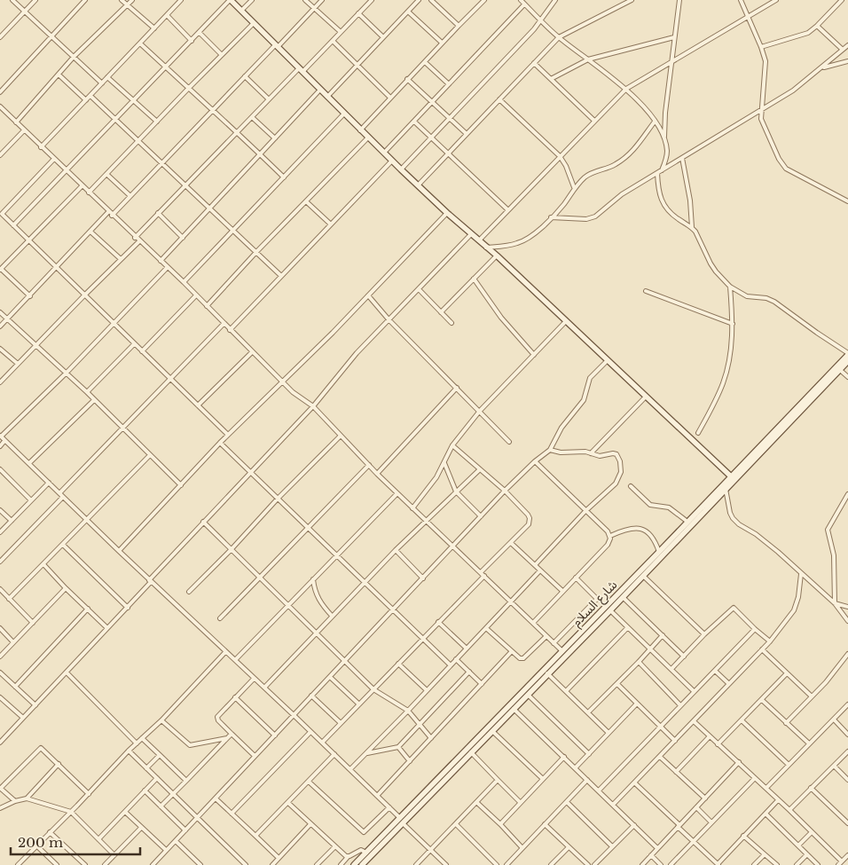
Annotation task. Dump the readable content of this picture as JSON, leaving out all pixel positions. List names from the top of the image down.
{
  "streets": {
    "main road": ["شارع السلام"]
  },
  "scale_bar": "200 m"
}
